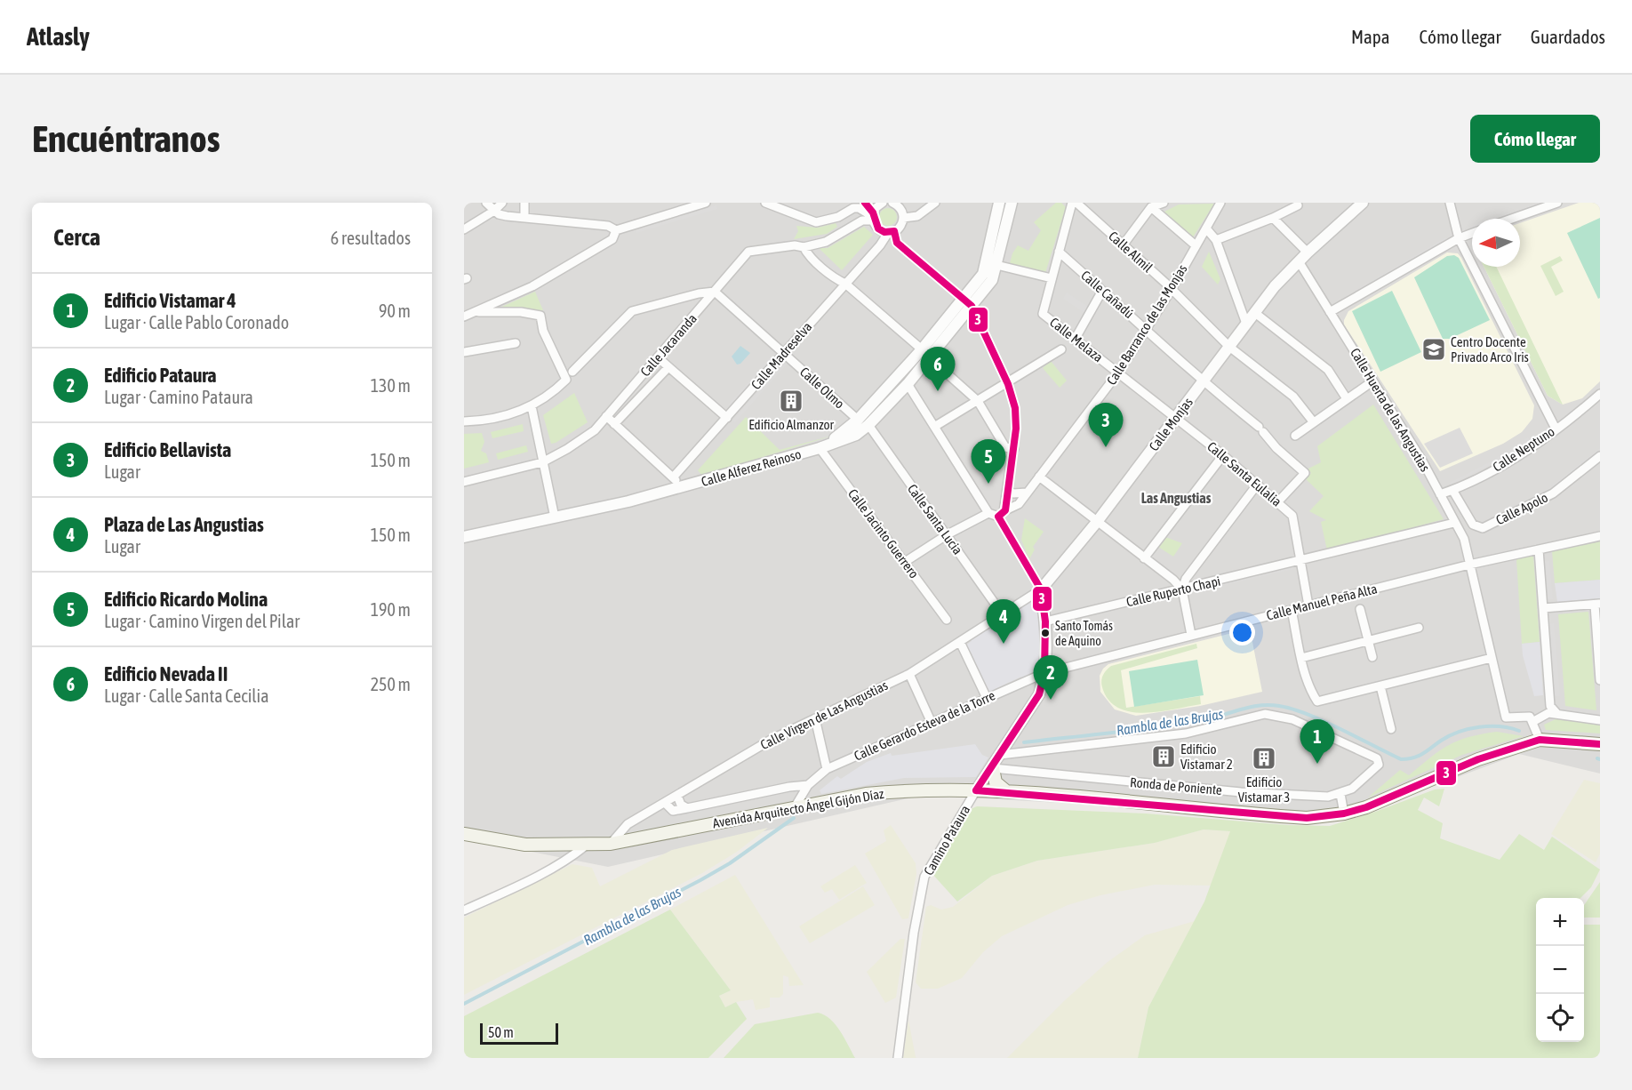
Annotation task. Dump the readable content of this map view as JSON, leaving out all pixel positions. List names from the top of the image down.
{
  "streets": {
    "main road": ["Avenida Arquitecto Ángel Gijón Díaz"],
    "street": [
      "Calle Almil",
      "Calle Cañadú",
      "Calle Barranco de las Monjas",
      "Calle Melaza",
      "Calle Jacaranda",
      "Calle Madreselva",
      "Calle Olmo",
      "Calle Huerta de las Angustias",
      "Calle Monjas",
      "Calle Neptuno",
      "Calle Alferez Reinoso",
      "Calle Santa Eulalia",
      "Calle Apolo",
      "Calle Santa Lucia",
      "Calle Jacinto Guerrero",
      "Calle Ruperto Chapi",
      "Calle Manuel Peña Alta",
      "Calle Virgen de Las Angustias",
      "Calle Gerardo Esteva de la Torre",
      "Ronda de Poniente",
      "Camino Pataura"
    ]
  },
  "crossings": [
    ["Calle Almil", "Calle Barranco de las Monjas"],
    ["Calle Almil", "Calle Melaza"],
    ["Calle Almil", "Calle Monjas"],
    ["Calle Cañadú", "Calle Barranco de las Monjas"],
    ["Calle Cañadú", "Calle Melaza"],
    ["Calle Cañadú", "Calle Monjas"],
    ["Calle Cañadú", "Calle Santa Eulalia"],
    ["Calle Barranco de las Monjas", "Calle Melaza"],
    ["Calle Melaza", "Calle Monjas"],
    ["Calle Melaza", "Calle Santa Eulalia"],
    ["Calle Jacaranda", "Calle Olmo"],
    ["Calle Madreselva", "Calle Olmo"],
    ["Calle Olmo", "Calle Alferez Reinoso"],
    ["Calle Huerta de las Angustias", "Calle Monjas"],
    ["Calle Huerta de las Angustias", "Calle Neptuno"],
    ["Calle Huerta de las Angustias", "Calle Ruperto Chapi"],
    ["Calle Huerta de las Angustias", "Calle Manuel Peña Alta"],
    ["Calle Monjas", "Calle Santa Eulalia"],
    ["Calle Monjas", "Calle Virgen de Las Angustias"],
    ["Calle Neptuno", "Calle Apolo"],
    ["Calle Alferez Reinoso", "Calle Santa Lucia"],
    ["Calle Alferez Reinoso", "Calle Jacinto Guerrero"],
    ["Calle Santa Eulalia", "Calle Ruperto Chapi"],
    ["Calle Santa Eulalia", "Calle Manuel Peña Alta"],
    ["Calle Santa Lucia", "Calle Virgen de Las Angustias"],
    ["Calle Manuel Peña Alta", "Calle Gerardo Esteva de la Torre"],
    ["Calle Manuel Peña Alta", "Camino Pataura"],
    ["Calle Virgen de Las Angustias", "Avenida Arquitecto Ángel Gijón Díaz"],
    ["Calle Gerardo Esteva de la Torre", "Avenida Arquitecto Ángel Gijón Díaz"],
    ["Calle Gerardo Esteva de la Torre", "Camino Pataura"],
    ["Ronda de Poniente", "Camino Pataura"],
    ["Avenida Arquitecto Ángel Gijón Díaz", "Camino Pataura"]
  ],
  "districts": ["Las Angustias"],
  "water": ["Rambla de las Brujas"],
  "places": {
    "school or university": ["Centro Docente Privado Arco Iris"],
    "building": ["Edificio Almanzor", "Edificio Vistamar 2", "Edificio Vistamar 3"],
    "other": ["Santo Tomás de Aquino"]
  },
  "lines": ["transit line 3"],
  "scale_bar": "50 m",
  "north": "left",
  "page": {
    "header": "Atlasly",
    "nav": ["Mapa", "Cómo llegar", "Guardados"],
    "buttons": "Cómo llegar",
    "title": "Encuéntranos",
    "heading": ["Cerca", "6 resultados"],
    "list": [
      {
        "mark": "1",
        "name": "Edificio Vistamar 4",
        "note": "Lugar · Calle Pablo Coronado",
        "value": "90 m"
      },
      {
        "mark": "2",
        "name": "Edificio Pataura",
        "note": "Lugar · Camino Pataura",
        "value": "130 m"
      },
      {
        "mark": "3",
        "name": "Edificio Bellavista",
        "note": "Lugar",
        "value": "150 m"
      },
      {
        "mark": "4",
        "name": "Plaza de Las Angustias",
        "note": "Lugar",
        "value": "150 m"
      },
      {
        "mark": "5",
        "name": "Edificio Ricardo Molina",
        "note": "Lugar · Camino Virgen del Pilar",
        "value": "190 m"
      },
      {
        "mark": "6",
        "name": "Edificio Nevada II",
        "note": "Lugar · Calle Santa Cecilia",
        "value": "250 m"
      }
    ],
    "pins": [
      "6",
      "3",
      "5",
      "4",
      "2",
      "1"
    ],
    "map_buttons": ["+", "−"],
    "scale": "50 m"
  }
}
